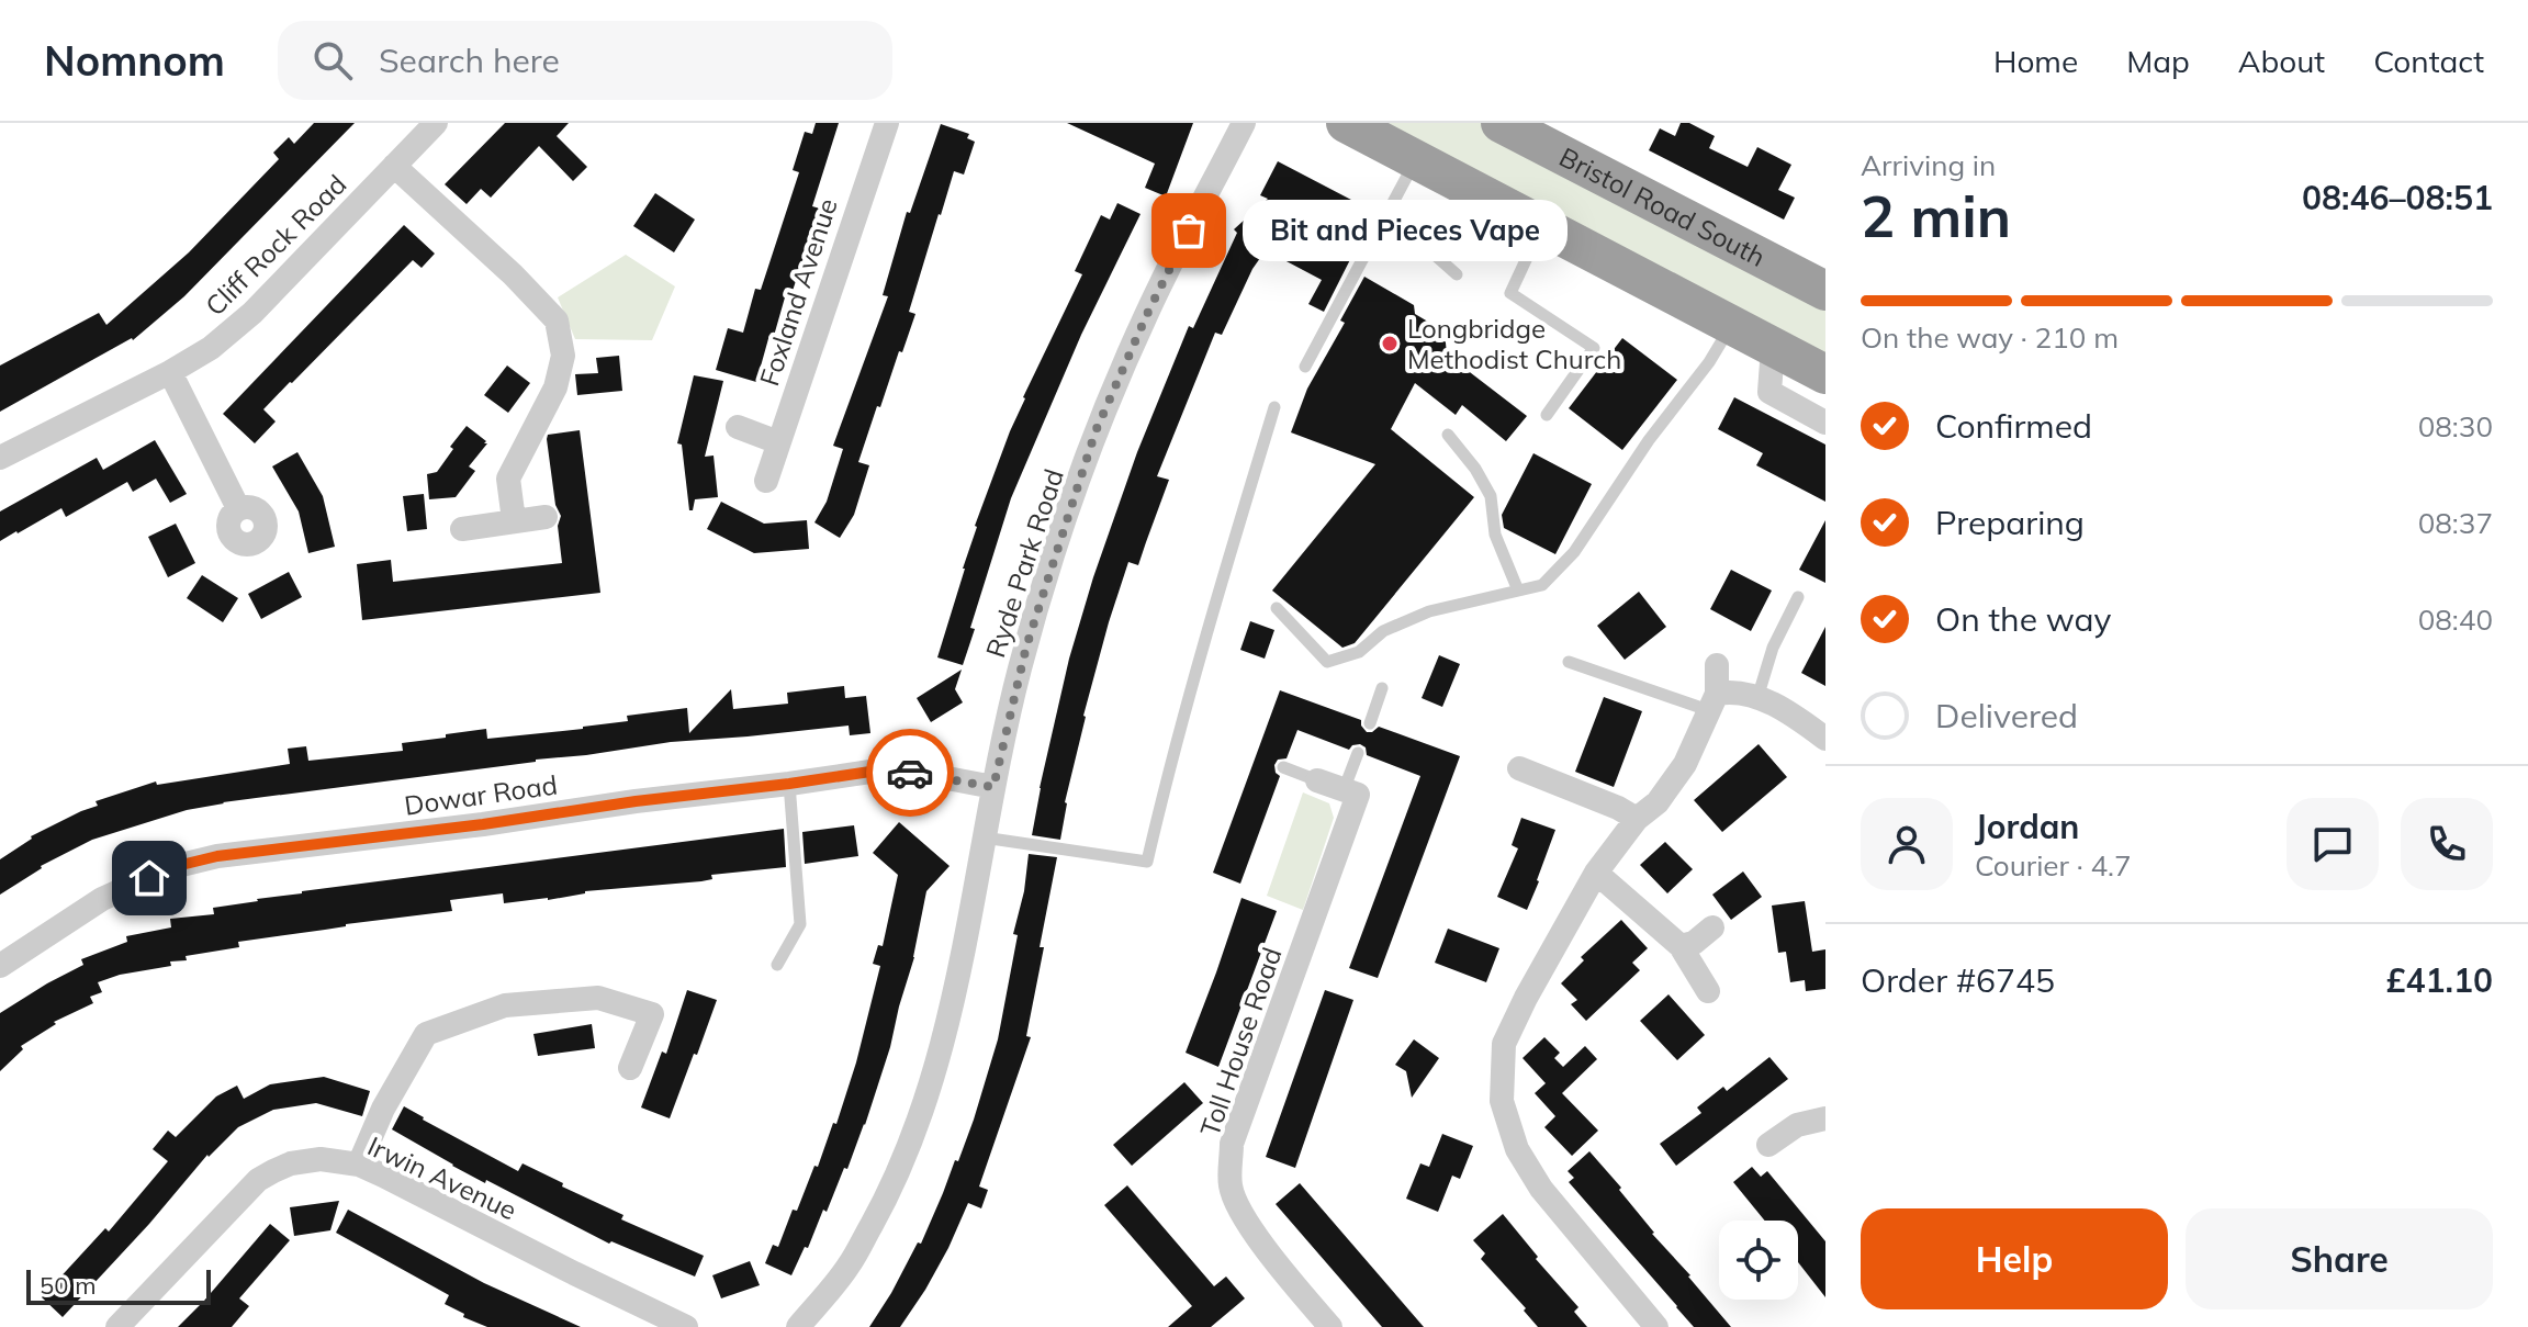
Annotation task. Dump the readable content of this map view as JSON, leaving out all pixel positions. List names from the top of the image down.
{
  "streets": {
    "highway": ["Bristol Road South"],
    "street": [
      "Cliff Rock Road",
      "Foxland Avenue",
      "Ryde Park Road",
      "Dowar Road",
      "Toll House Road",
      "Irwin Avenue"
    ]
  },
  "crossings": [
    ["Ryde Park Road", "Dowar Road"]
  ],
  "places": ["Bit and Pieces Vape", "Longbridge Methodist Church"],
  "scale_bar": "50 m",
  "page": {
    "header": "Nomnom",
    "search": "Search here",
    "nav": [
      "Home",
      "Map",
      "About",
      "Contact"
    ],
    "heading": ["2 min", "Arriving in", "08:46–08:51"],
    "panel": [
      "Jordan",
      "Courier · 4.7",
      "Order #6745",
      "£41.10"
    ],
    "bubble": "Bit and Pieces Vape",
    "bar": "On the way · 210 m",
    "list": [
      ["Confirmed", "08:30"],
      ["Preparing", "08:37"],
      ["On the way", "08:40"],
      "Delivered"
    ],
    "buttons": ["Help", "Share"],
    "scale": "50 m"
  }
}
